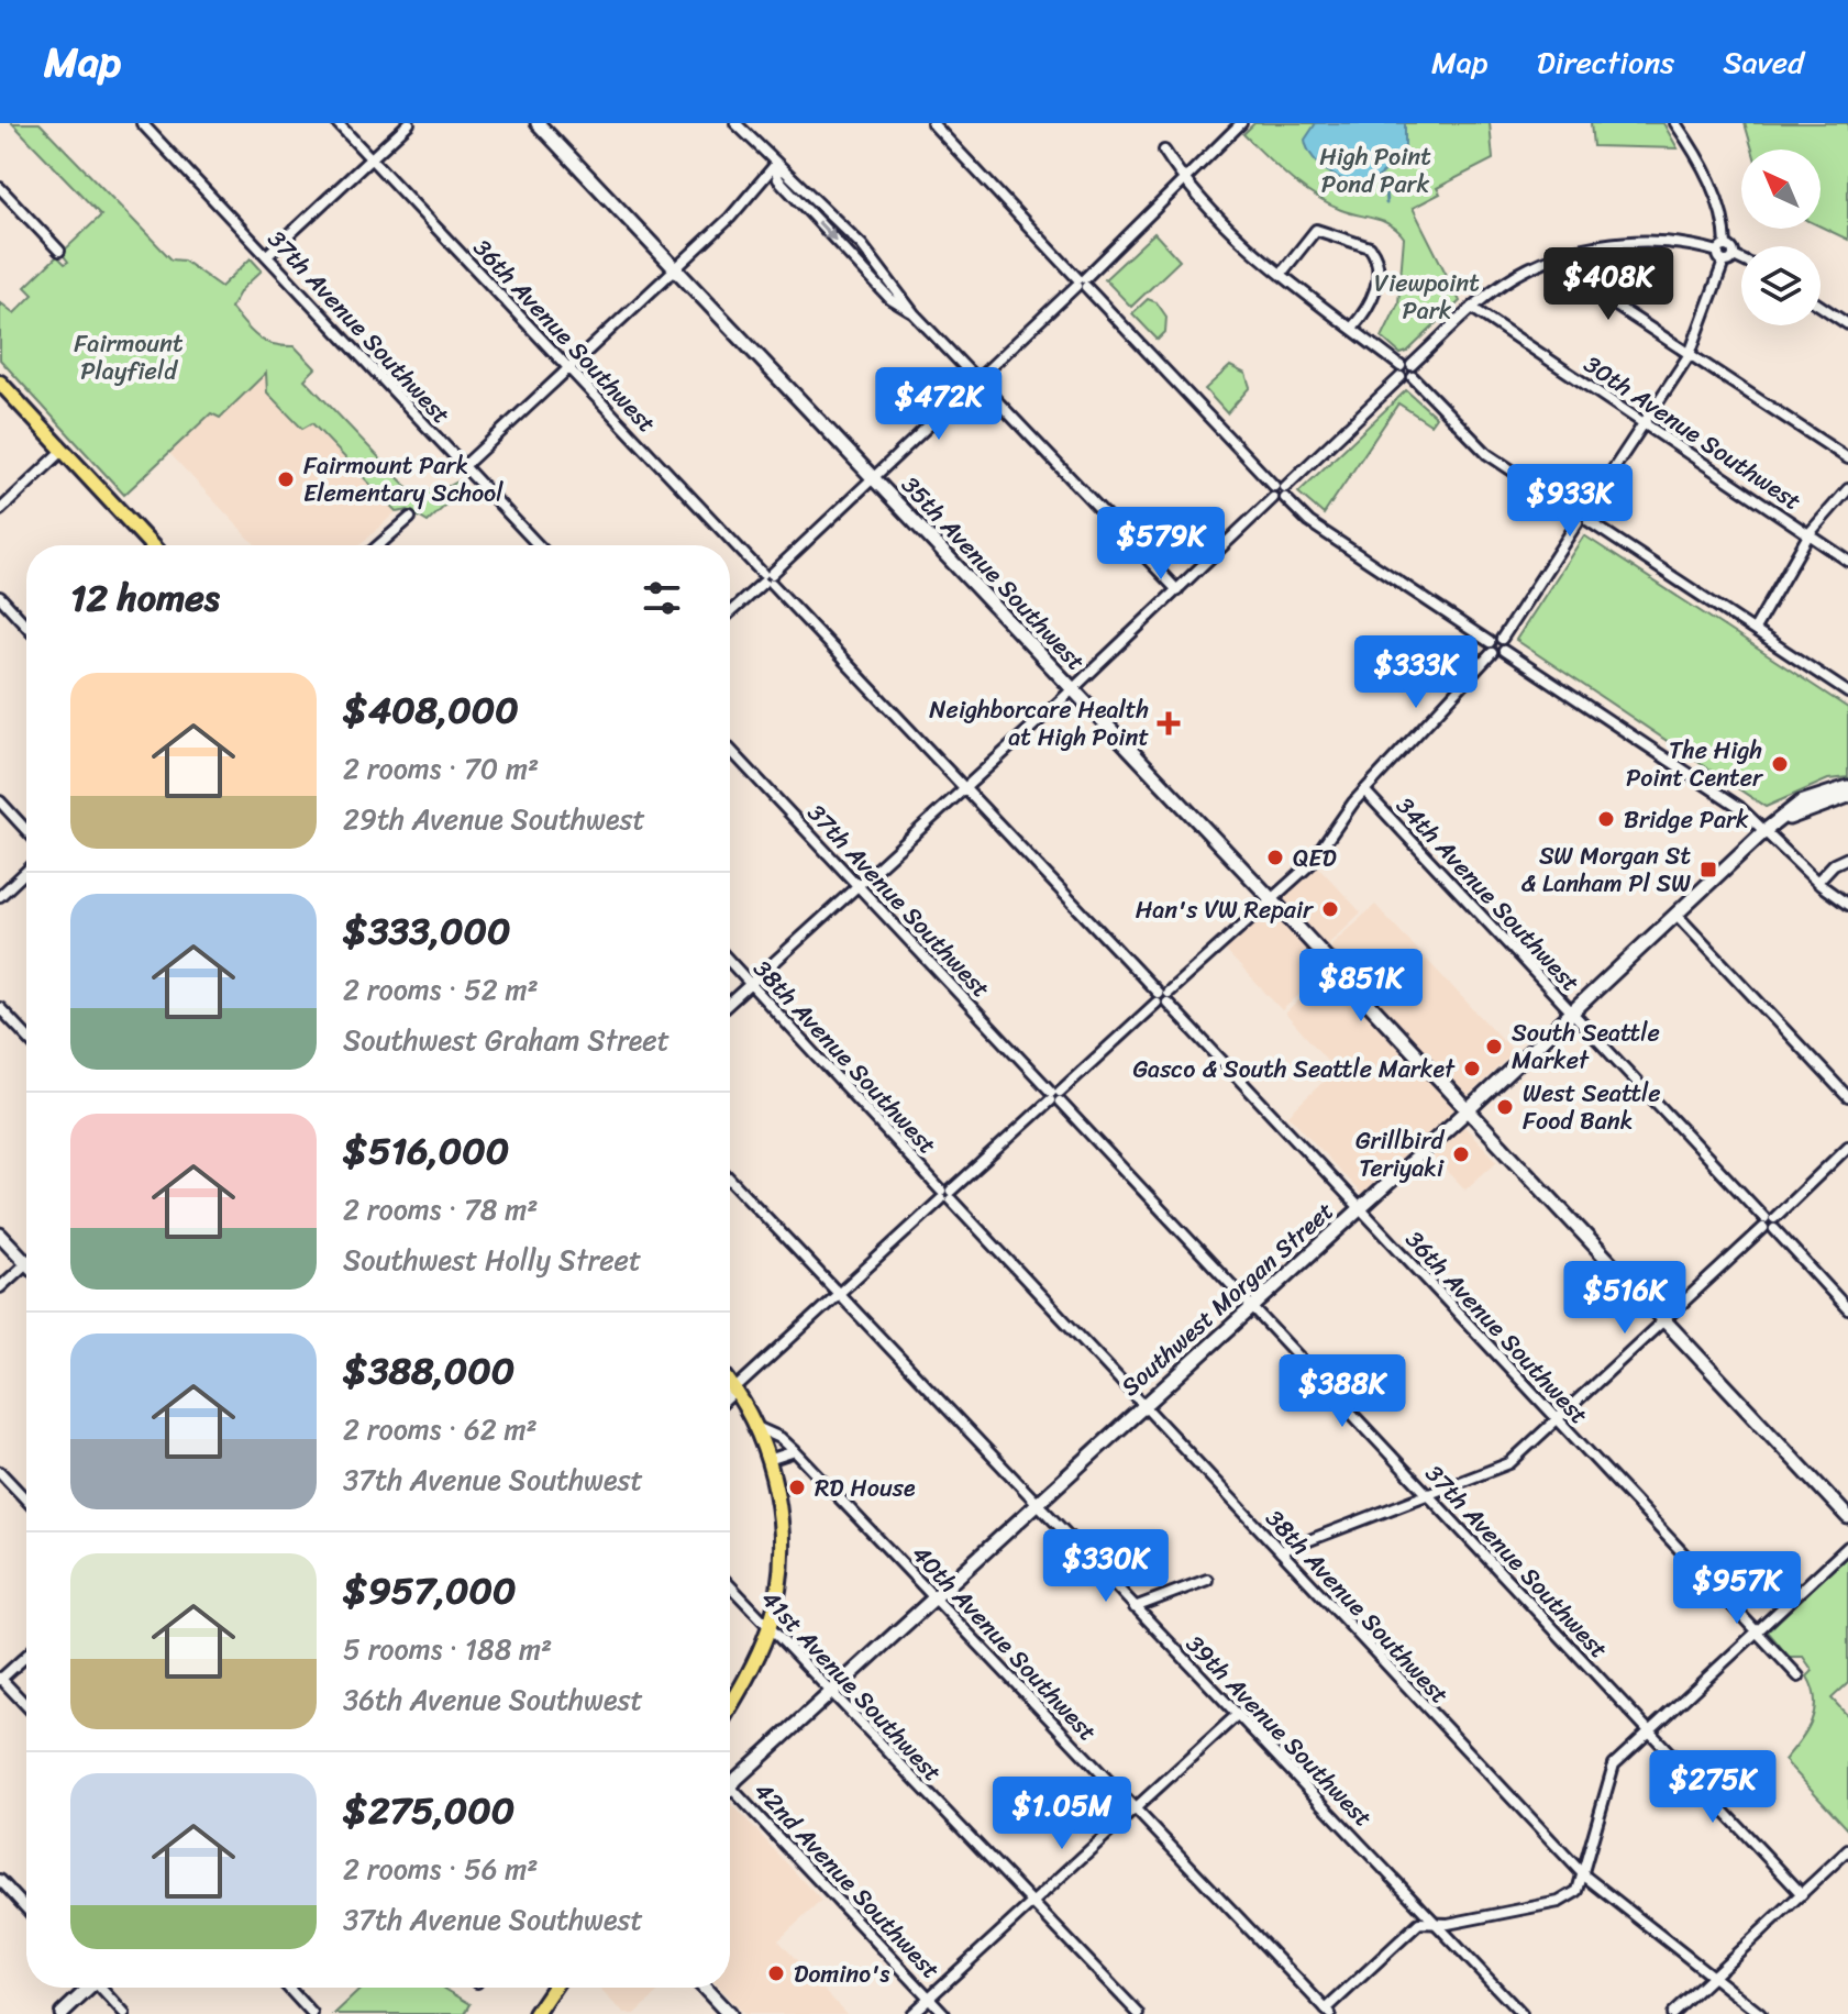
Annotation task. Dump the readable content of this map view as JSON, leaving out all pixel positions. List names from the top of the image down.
{
  "streets": {
    "main road": ["35th Avenue Southwest", "Southwest Morgan Street"],
    "street": [
      "37th Avenue Southwest",
      "36th Avenue Southwest",
      "30th Avenue Southwest",
      "34th Avenue Southwest",
      "38th Avenue Southwest",
      "40th Avenue Southwest",
      "41st Avenue Southwest",
      "39th Avenue Southwest",
      "42nd Avenue Southwest"
    ]
  },
  "crossings": [
    ["37th Avenue Southwest", "Southwest Morgan Street"],
    ["36th Avenue Southwest", "Southwest Morgan Street"],
    ["35th Avenue Southwest", "Southwest Morgan Street"],
    ["34th Avenue Southwest", "Southwest Morgan Street"],
    ["38th Avenue Southwest", "Southwest Morgan Street"],
    ["Southwest Morgan Street", "40th Avenue Southwest"],
    ["Southwest Morgan Street", "41st Avenue Southwest"],
    ["Southwest Morgan Street", "39th Avenue Southwest"]
  ],
  "parks": ["High Point Pond Park", "Viewpoint Park", "Fairmount Playfield"],
  "places": {
    "other": [
      "Fairmount Park Elementary School",
      "The High Point Center",
      "Bridge Park",
      "QED",
      "Han's VW Repair",
      "South Seattle Market",
      "Gasco & South Seattle Market",
      "West Seattle Food Bank",
      "Grillbird Teriyaki",
      "RD House",
      "Domino's"
    ],
    "health": ["Neighborcare Health at High Point"],
    "transit": ["SW Morgan St & Lanham Pl SW"]
  },
  "north": "top left",
  "page": {
    "header": "Map",
    "nav": ["Map", "Directions", "Saved"],
    "price": [
      "$408K",
      "$472K",
      "$933K",
      "$579K",
      "$333K",
      "$851K",
      "$516K",
      "$388K",
      "$330K",
      "$957K",
      "$275K",
      "$1.05M"
    ],
    "heading": "12 homes",
    "list": [
      {
        "name": "$408,000",
        "note": "2 rooms · 70 m² · 29th Avenue Southwest"
      },
      {
        "name": "$333,000",
        "note": "2 rooms · 52 m² · Southwest Graham Street"
      },
      {
        "name": "$516,000",
        "note": "2 rooms · 78 m² · Southwest Holly Street"
      },
      {
        "name": "$388,000",
        "note": "2 rooms · 62 m² · 37th Avenue Southwest"
      },
      {
        "name": "$957,000",
        "note": "5 rooms · 188 m² · 36th Avenue Southwest"
      },
      {
        "name": "$275,000",
        "note": "2 rooms · 56 m² · 37th Avenue Southwest"
      }
    ]
  }
}
